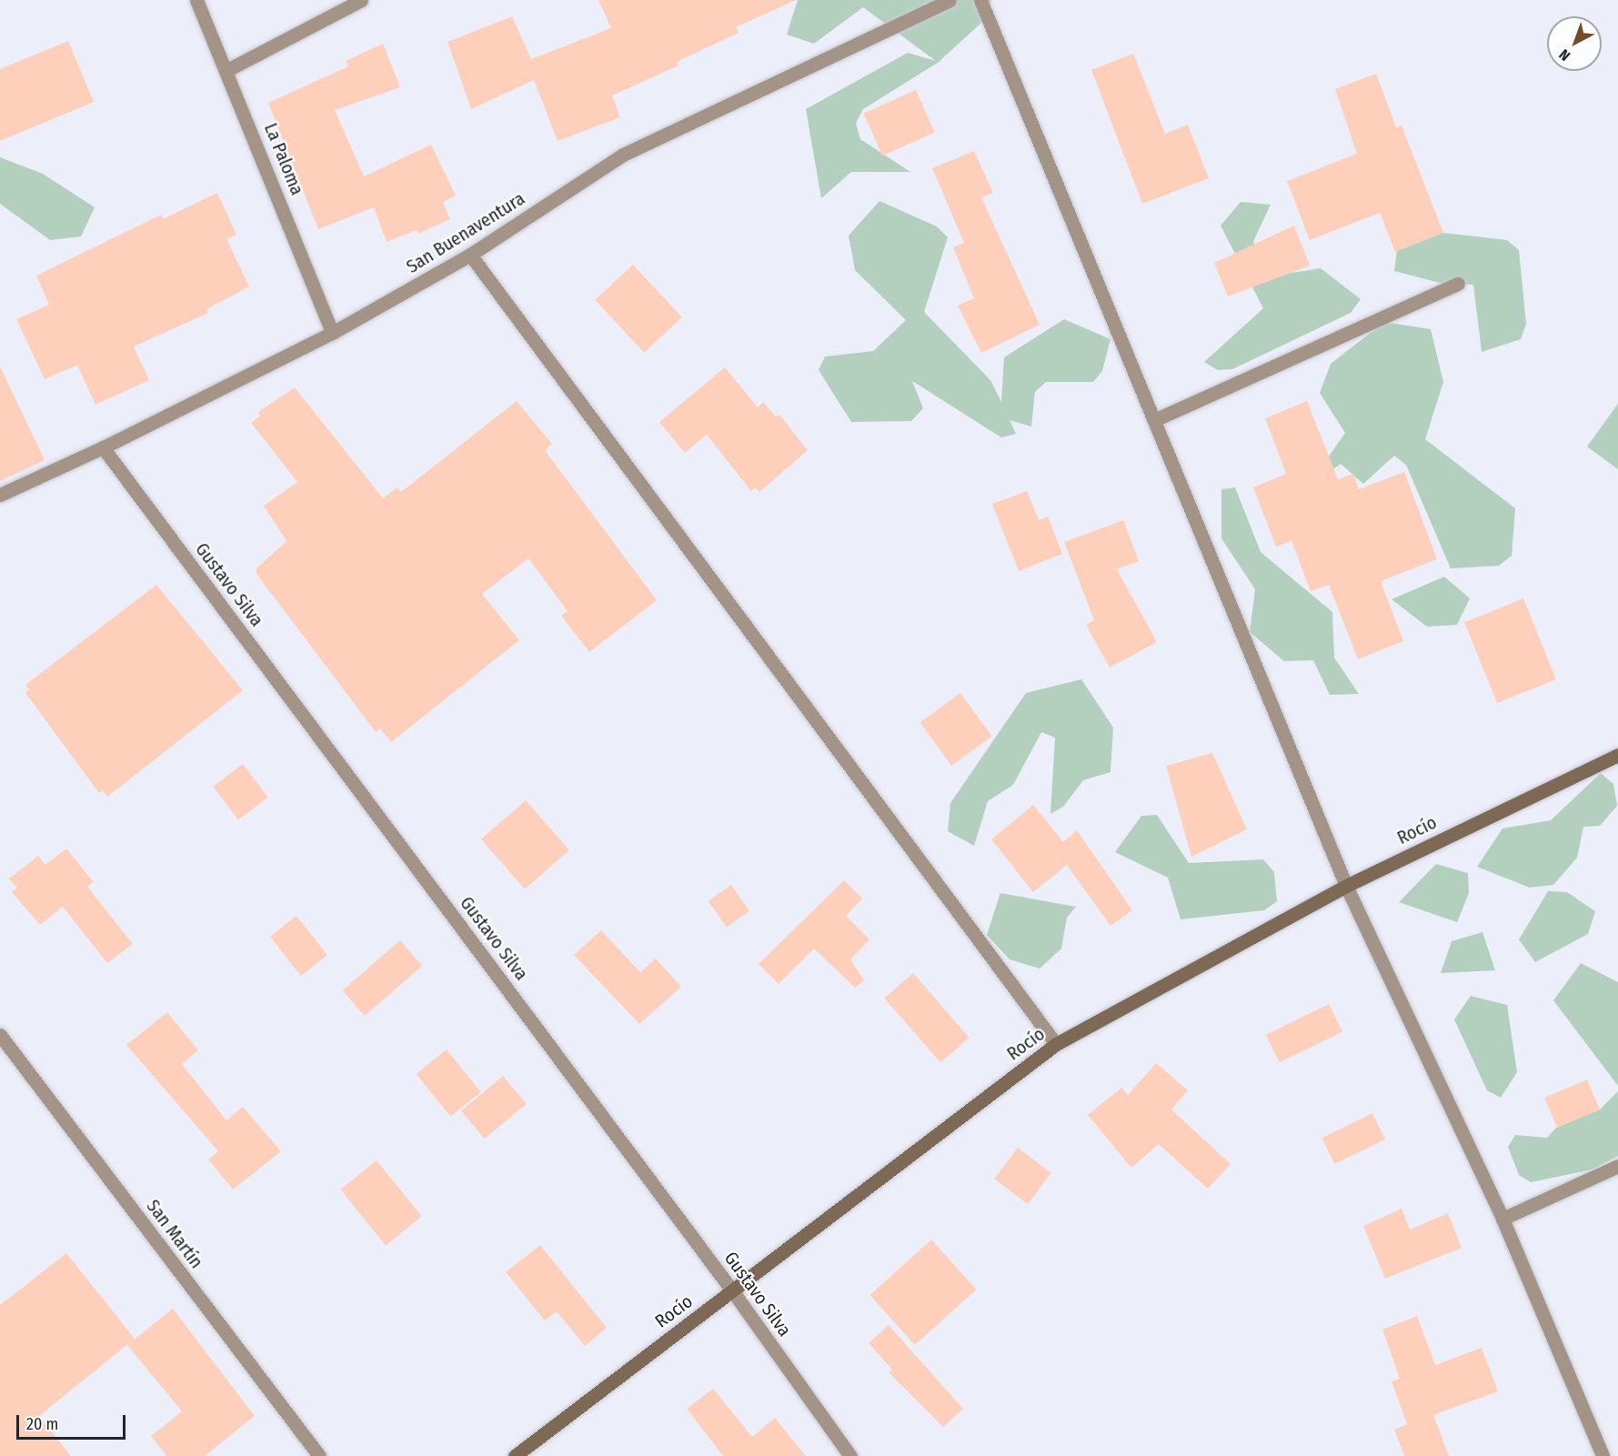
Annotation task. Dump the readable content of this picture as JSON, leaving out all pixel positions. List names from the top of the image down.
{
  "streets": {
    "main road": ["Rocío"],
    "street": [
      "La Paloma",
      "San Buenaventura",
      "Gustavo Silva",
      "San Martín"
    ]
  },
  "crossings": [
    ["La Paloma", "San Buenaventura"],
    ["San Buenaventura", "Gustavo Silva"],
    ["Gustavo Silva", "Rocío"]
  ],
  "scale_bar": "20 m",
  "north": "bottom left"
}
